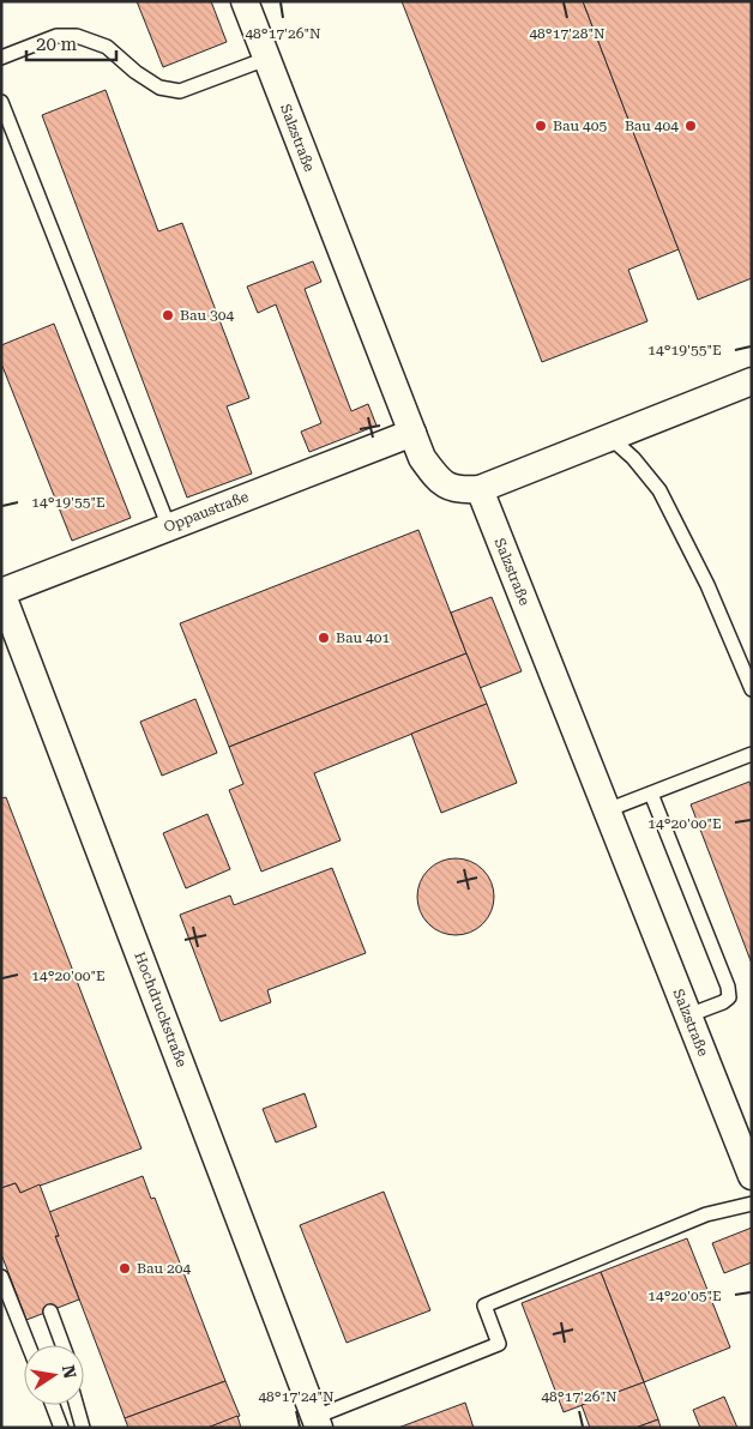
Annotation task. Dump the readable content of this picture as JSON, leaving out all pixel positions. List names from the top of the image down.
{
  "streets": {
    "street": ["Salzstraße", "Oppaustraße", "Hochdruckstraße"]
  },
  "crossings": [
    ["Salzstraße", "Oppaustraße"],
    ["Oppaustraße", "Hochdruckstraße"]
  ],
  "places": [
    "Bau 405",
    "Bau 404",
    "Bau 304",
    "Bau 401",
    "Bau 204"
  ],
  "scale_bar": "20 m",
  "north": "right",
  "coordinates": [
    "48°17'26\"N",
    "48°17'28\"N",
    "14°19'55\"E",
    "14°20'00\"E",
    "14°20'05\"E",
    "48°17'24\"N"
  ]
}
